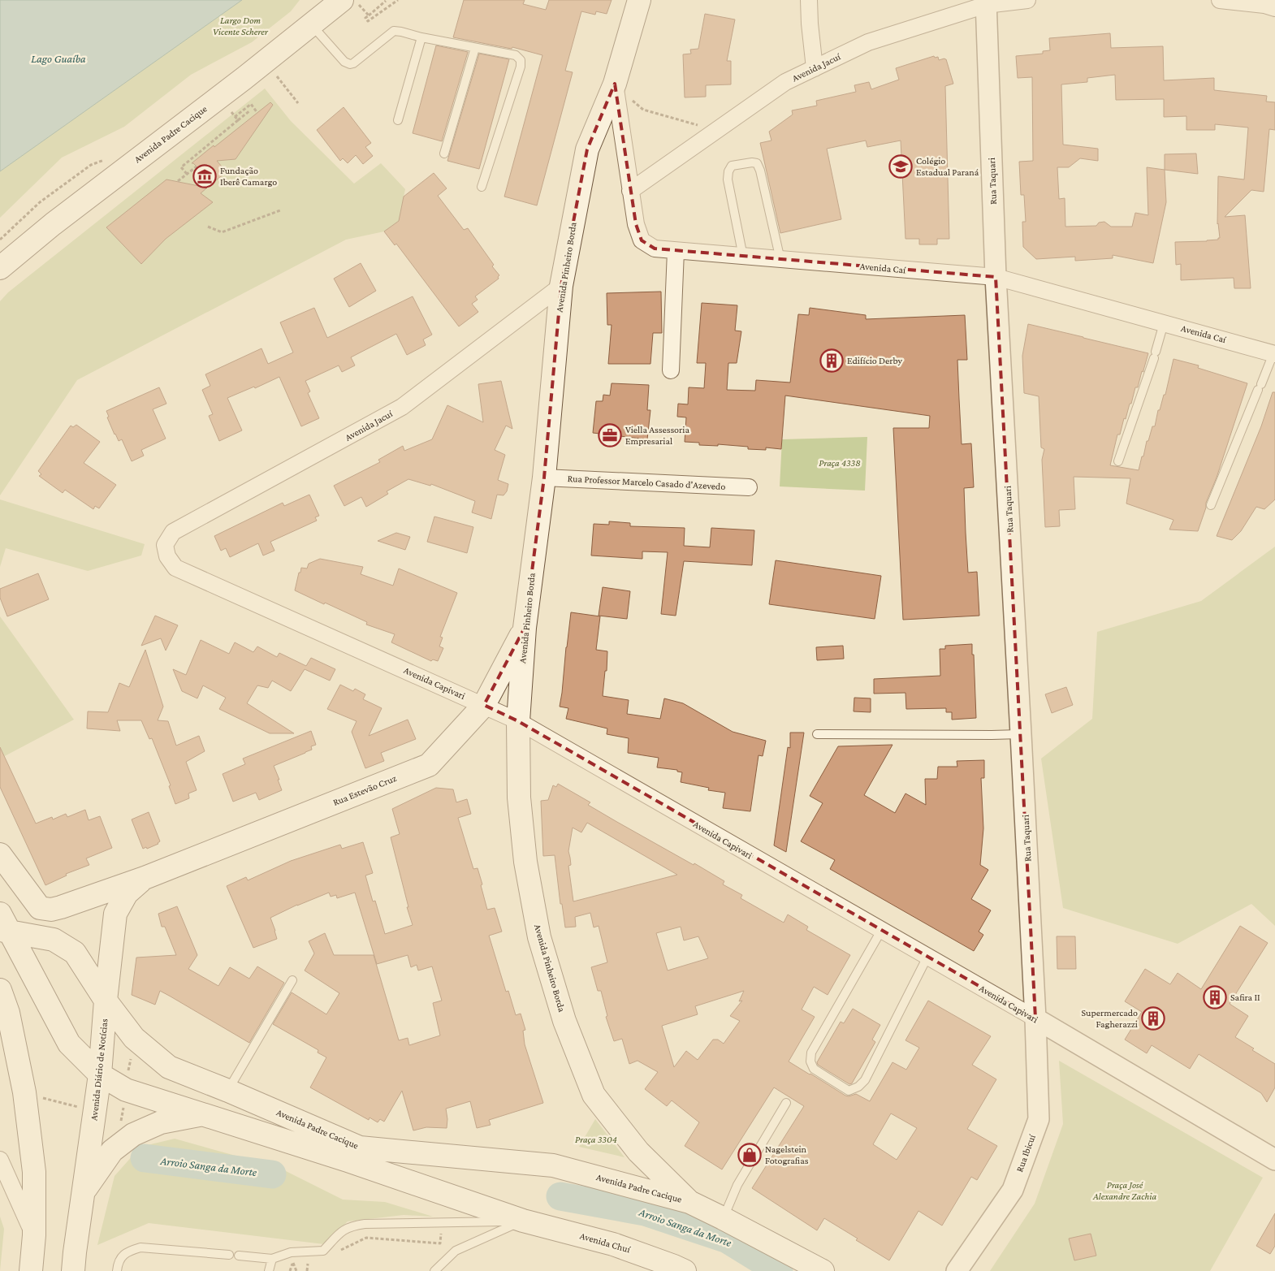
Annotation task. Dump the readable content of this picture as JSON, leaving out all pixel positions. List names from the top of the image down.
{
  "streets": {
    "main road": [
      "Avenida Padre Cacique",
      "Avenida Pinheiro Borda",
      "Rua Estevão Cruz",
      "Avenida Diário de Notícias",
      "Avenida Chuí"
    ],
    "street": [
      "Avenida Jacuí",
      "Rua Taquari",
      "Avenida Caí",
      "Rua Professor Marcelo Casado d'Azevedo",
      "Avenida Capivari",
      "Rua Ibicuí"
    ]
  },
  "crossings": [
    ["Avenida Jacuí", "Rua Taquari"],
    ["Avenida Jacuí", "Avenida Pinheiro Borda"],
    ["Avenida Jacuí", "Avenida Caí"],
    ["Avenida Jacuí", "Avenida Capivari"],
    ["Avenida Padre Cacique", "Avenida Pinheiro Borda"],
    ["Avenida Padre Cacique", "Avenida Diário de Notícias"],
    ["Avenida Padre Cacique", "Avenida Chuí"],
    ["Rua Taquari", "Avenida Caí"],
    ["Rua Taquari", "Avenida Capivari"],
    ["Rua Taquari", "Rua Ibicuí"],
    ["Avenida Pinheiro Borda", "Avenida Caí"],
    ["Avenida Pinheiro Borda", "Rua Professor Marcelo Casado d'Azevedo"],
    ["Avenida Pinheiro Borda", "Avenida Capivari"],
    ["Avenida Pinheiro Borda", "Rua Estevão Cruz"],
    ["Avenida Capivari", "Rua Estevão Cruz"],
    ["Avenida Capivari", "Rua Ibicuí"],
    ["Rua Estevão Cruz", "Avenida Diário de Notícias"]
  ],
  "water": ["Lago Guaíba", "Arroio Sanga da Morte"],
  "parks": [
    "Largo Dom Vicente Scherer",
    "Praça 4338",
    "Praça 3304",
    "Praça José Alexandre Zachia"
  ],
  "places": {
    "school or university": ["Colégio Estadual Paraná"],
    "museum": ["Fundação Iberê Camargo"],
    "building": ["Edifício Derby", "Safira II", "Supermercado Fagherazzi"],
    "office": ["Viella Assessoria Empresarial"],
    "shop": ["Nagelstein Fotografias"]
  }
}
